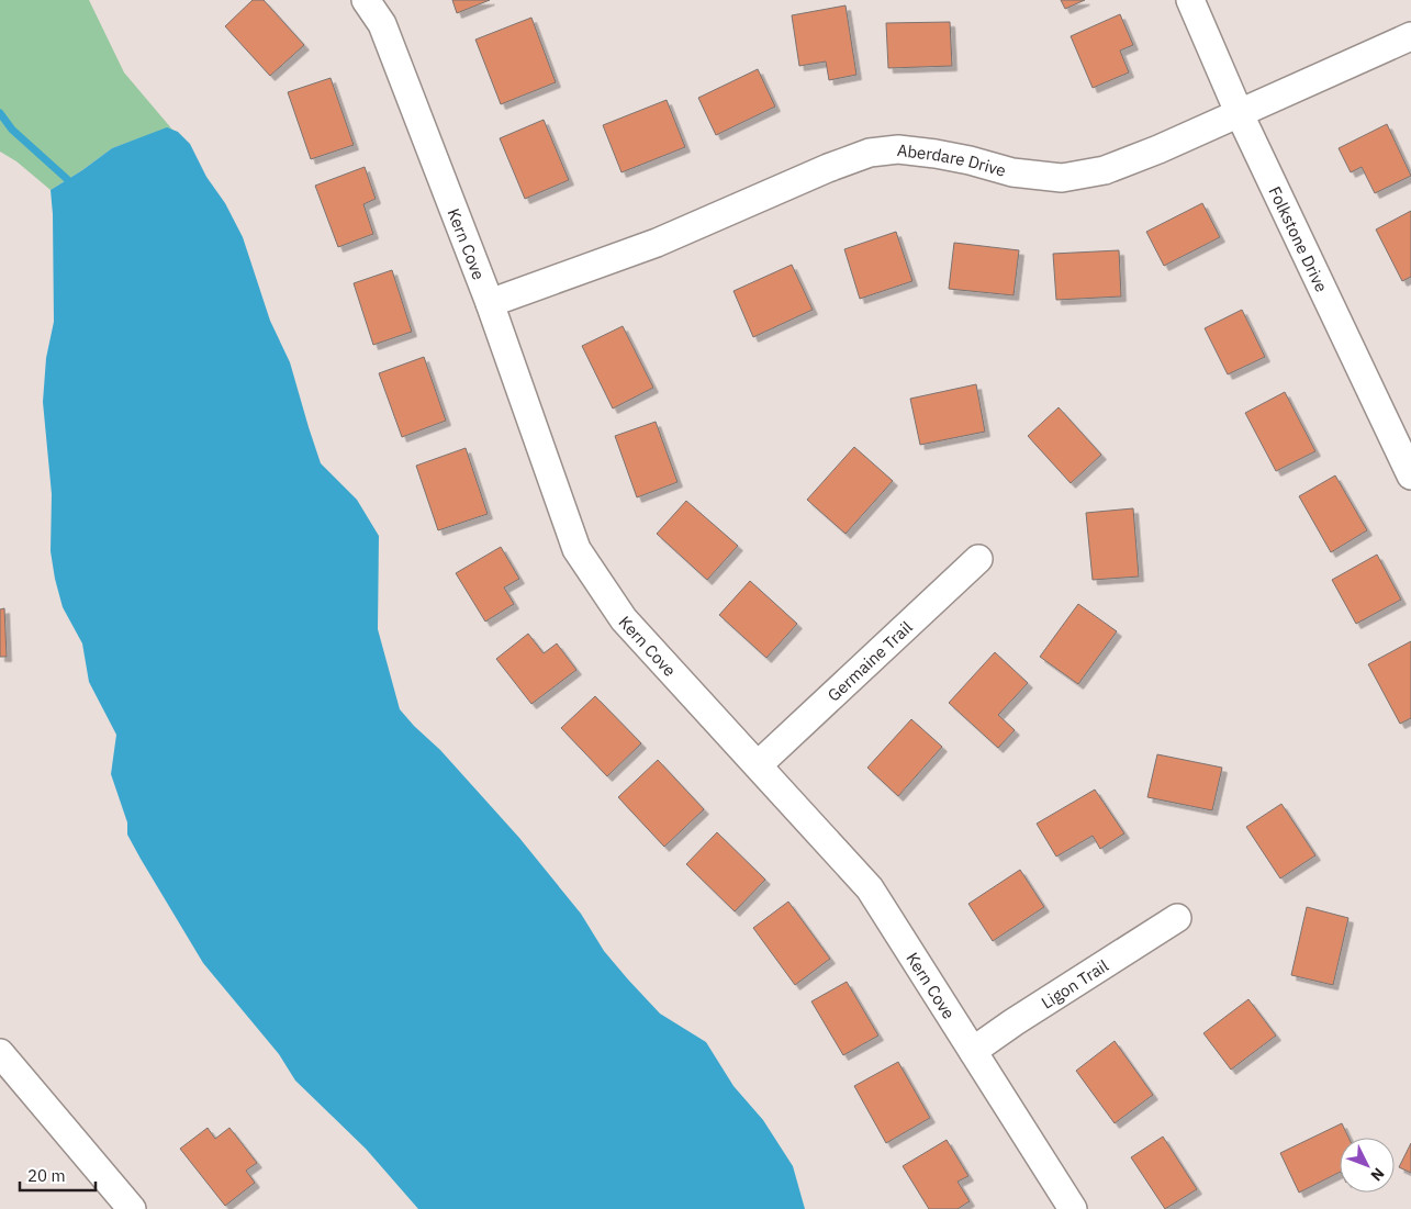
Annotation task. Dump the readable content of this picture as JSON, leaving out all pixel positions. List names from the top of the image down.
{
  "streets": {
    "street": [
      "Aberdare Drive",
      "Folkstone Drive",
      "Kern Cove",
      "Germaine Trail",
      "Ligon Trail"
    ]
  },
  "crossings": [
    ["Aberdare Drive", "Folkstone Drive"],
    ["Aberdare Drive", "Kern Cove"],
    ["Kern Cove", "Germaine Trail"],
    ["Kern Cove", "Ligon Trail"]
  ],
  "scale_bar": "20 m",
  "north": "bottom right"
}
